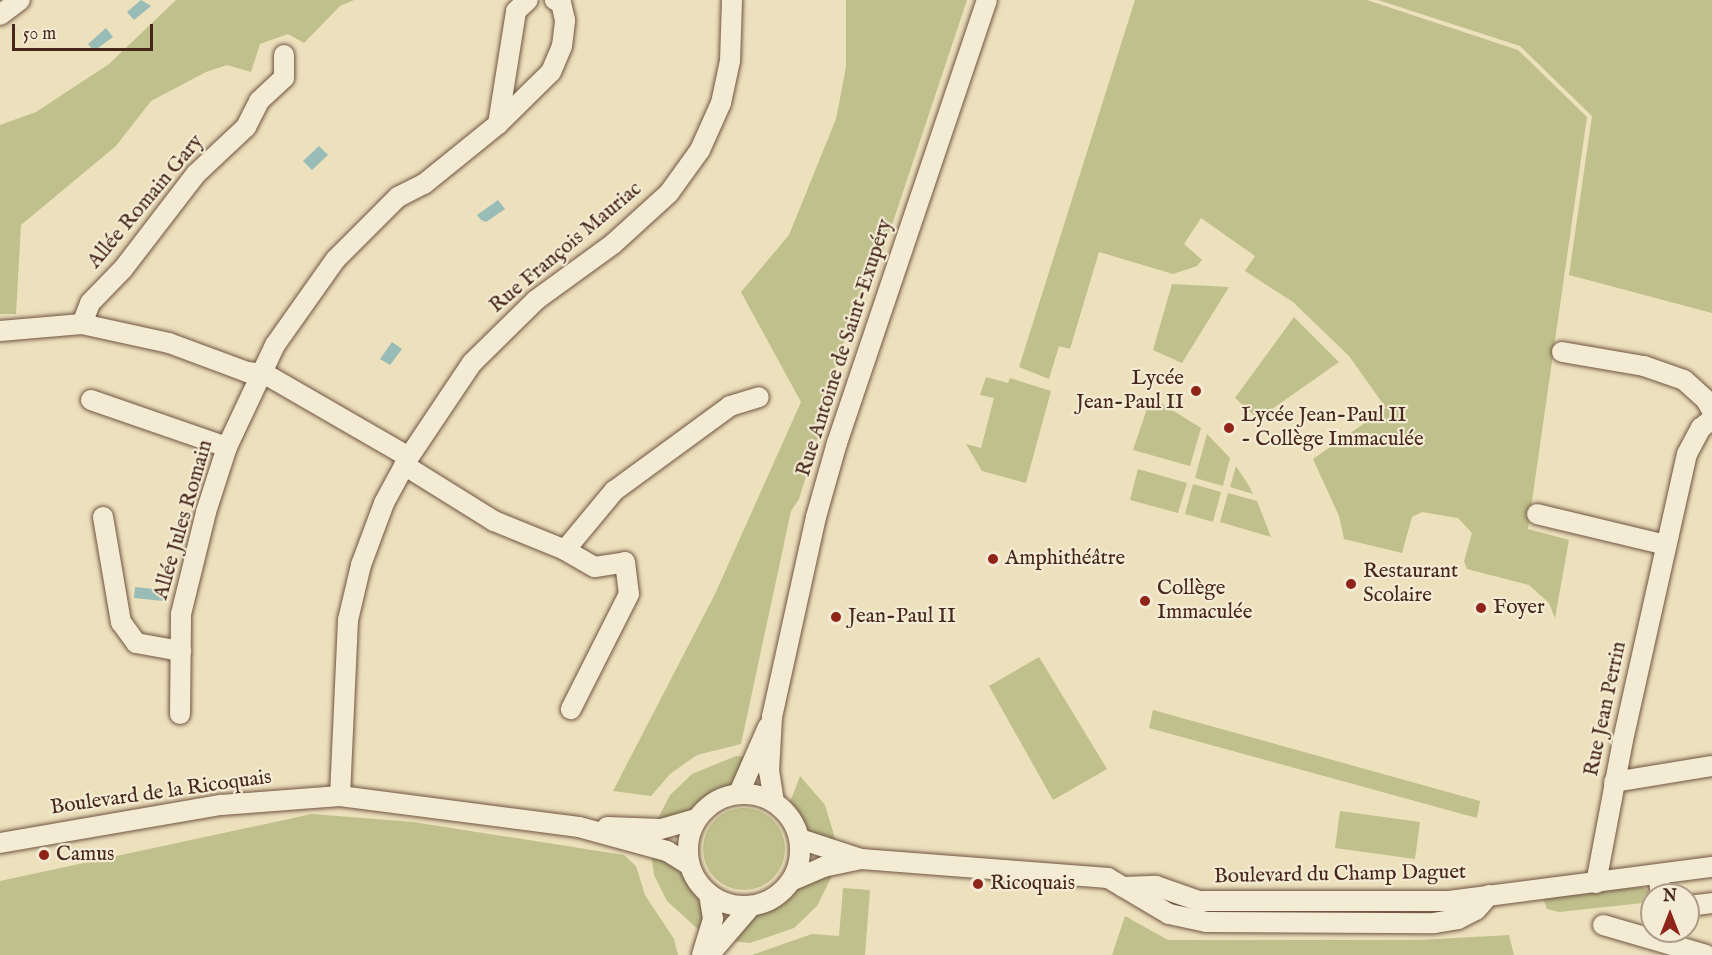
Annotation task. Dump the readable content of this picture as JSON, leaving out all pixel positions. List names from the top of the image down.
{
  "streets": {
    "street": [
      "Allée Romain Gary",
      "Rue François Mauriac",
      "Rue Antoine de Saint-Exupéry",
      "Allée Jules Romain",
      "Rue Jean Perrin",
      "Boulevard de la Ricoquais",
      "Boulevard du Champ Daguet"
    ]
  },
  "crossings": [
    ["Rue François Mauriac", "Boulevard de la Ricoquais"],
    ["Rue Antoine de Saint-Exupéry", "Boulevard de la Ricoquais"],
    ["Rue Antoine de Saint-Exupéry", "Boulevard du Champ Daguet"],
    ["Rue Jean Perrin", "Boulevard du Champ Daguet"],
    ["Boulevard de la Ricoquais", "Boulevard du Champ Daguet"]
  ],
  "places": [
    "Lycée Jean-Paul II",
    "Lycée Jean-Paul II - Collège Immaculée",
    "Amphithéâtre",
    "Restaurant Scolaire",
    "Collège Immaculée",
    "Foyer",
    "Jean-Paul II",
    "Camus",
    "Ricoquais"
  ],
  "scale_bar": "50 m",
  "north": "top"
}
